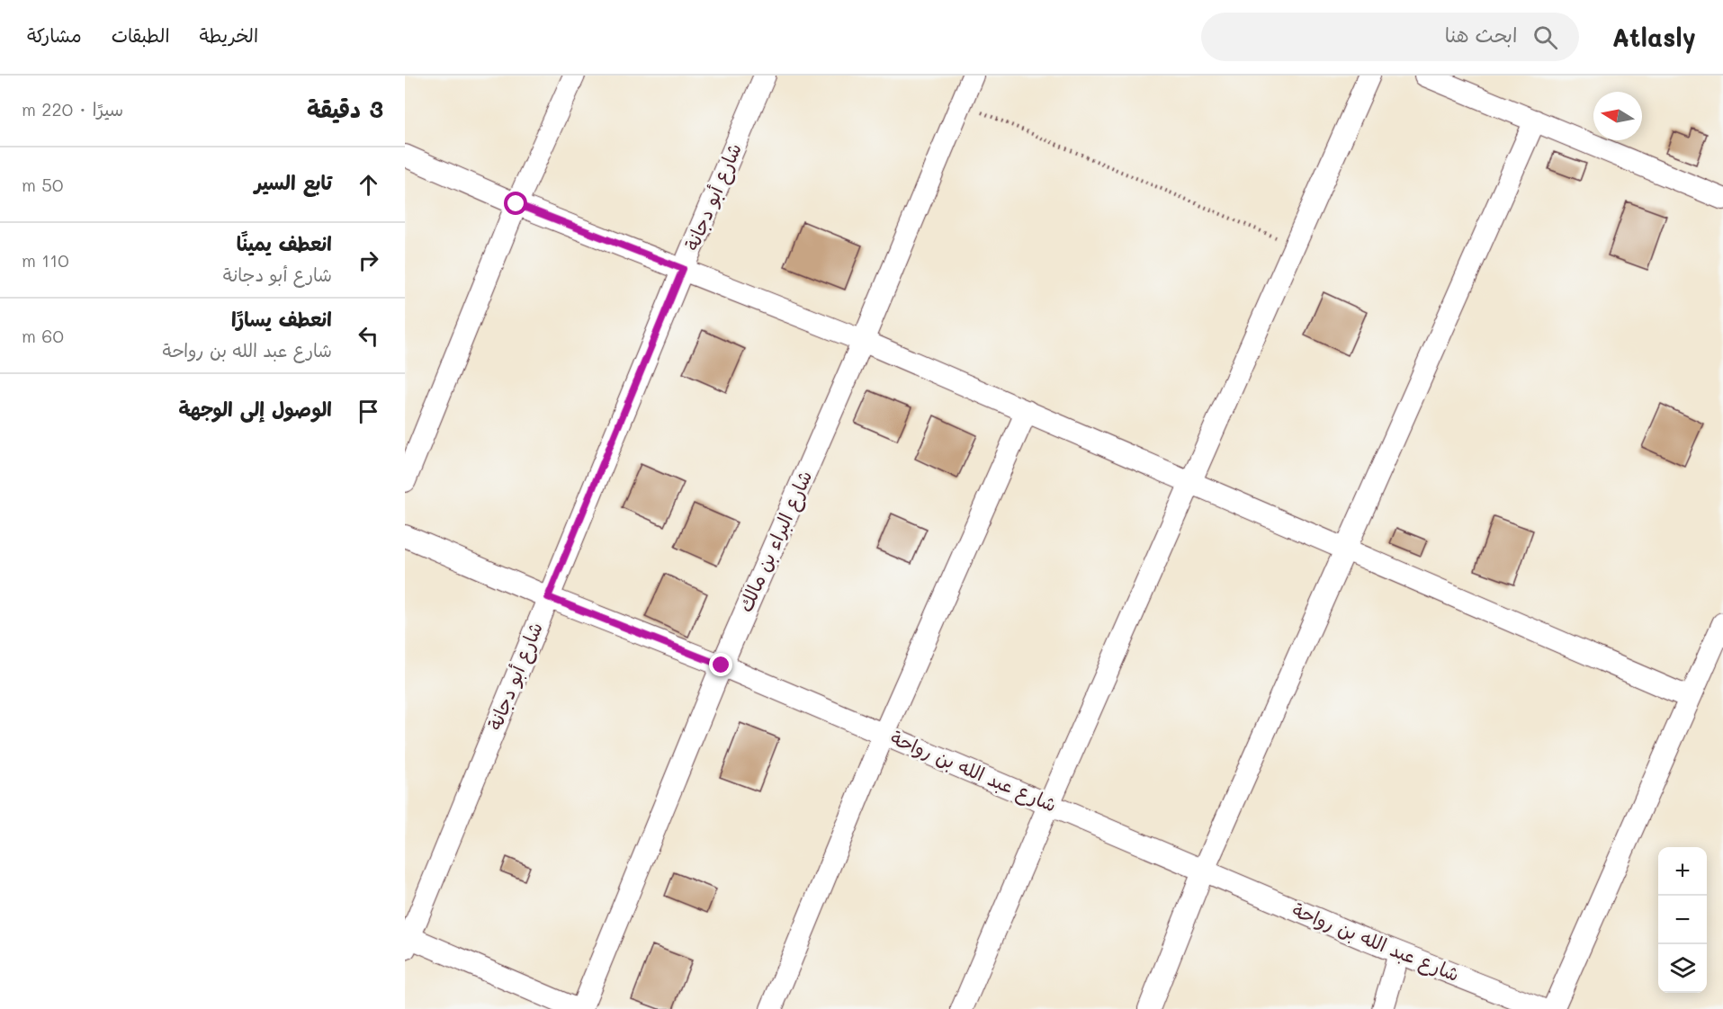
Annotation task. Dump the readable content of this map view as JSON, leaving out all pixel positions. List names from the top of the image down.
{
  "streets": {
    "street": ["شارع أبو دجانة", "شارع البراء بن مالك", "شارع عبد الله بن رواحة"]
  },
  "crossings": [
    ["شارع أبو دجانة", "شارع عبد الله بن رواحة"],
    ["شارع البراء بن مالك", "شارع عبد الله بن رواحة"]
  ],
  "north": "left",
  "page": {
    "header": "Atlasly",
    "search": "ابحث هنا",
    "nav": ["الخريطة", "الطبقات", "مشاركة"],
    "heading": ["3 دقيقة", "سيرًا · 220 m"],
    "list": [
      ["تابع السير", "50 m"],
      ["انعطف يمينًا", "شارع أبو دجانة", "110 m"],
      ["انعطف يسارًا", "شارع عبد الله بن رواحة", "60 m"],
      "الوصول إلى الوجهة"
    ],
    "map_buttons": ["+", "−"]
  }
}
